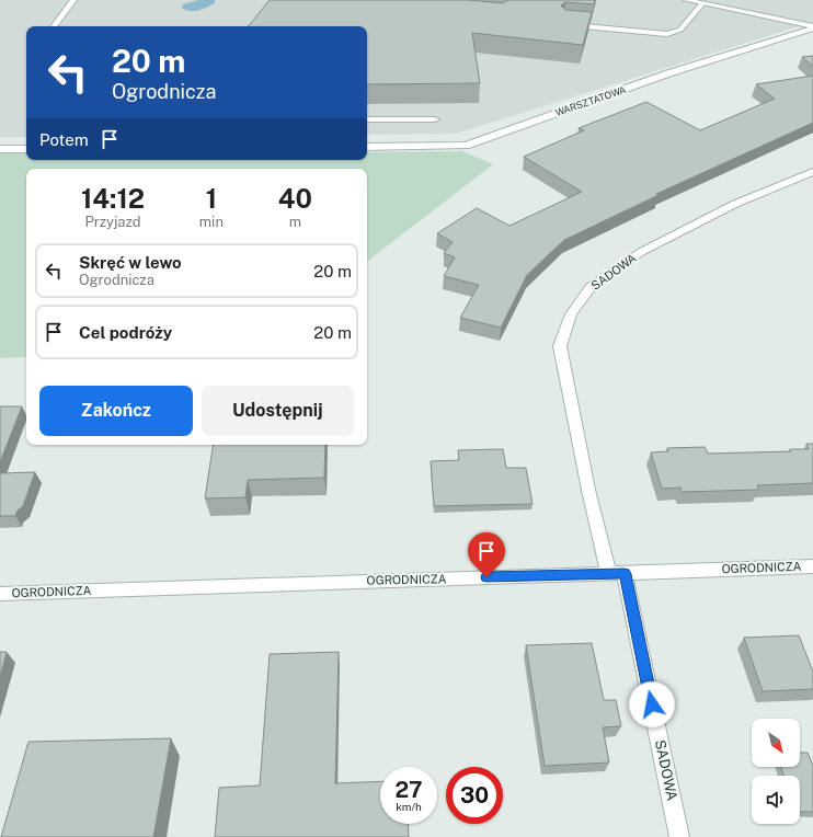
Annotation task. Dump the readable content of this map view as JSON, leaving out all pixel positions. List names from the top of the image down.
{
  "streets": {
    "street": ["WARSZTATOWA", "SADOWA", "OGRODNICZA"]
  },
  "crossings": [
    ["SADOWA", "OGRODNICZA"]
  ],
  "north": "bottom right",
  "page": {
    "turn": ["20 m", "Ogrodnicza"],
    "then": "Potem",
    "eta": [
      "14:12",
      "Przyjazd",
      "1",
      "min",
      "40",
      "m"
    ],
    "list": [
      {
        "name": "Skręć w lewo",
        "note": "Ogrodnicza",
        "value": "20 m"
      },
      {
        "name": "Cel podróży",
        "value": "20 m"
      }
    ],
    "buttons": ["Zakończ", "Udostępnij"],
    "speed": "27 km/h",
    "limit": "30"
  }
}
